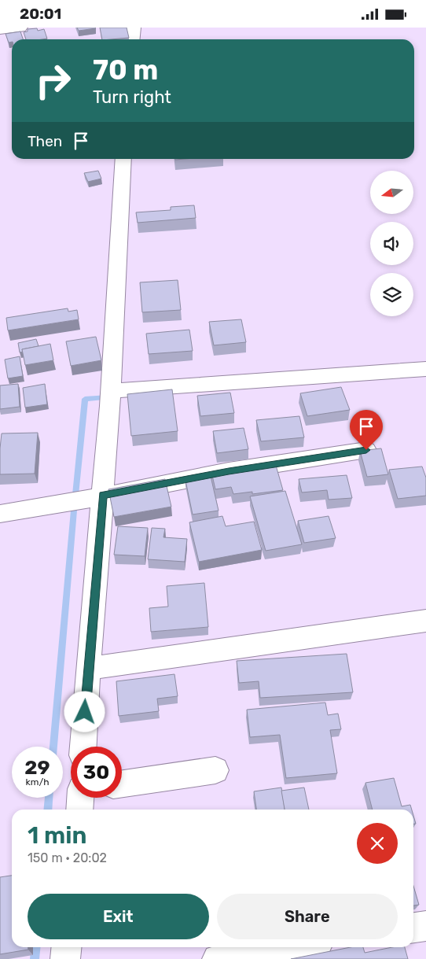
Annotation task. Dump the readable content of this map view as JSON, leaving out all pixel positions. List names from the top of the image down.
{
  "north": "left",
  "page": {
    "status": "20:01",
    "turn": ["70 m", "Turn right"],
    "then": "Then",
    "speed": "29 km/h",
    "limit": "30",
    "heading": ["1 min", "150 m · 20:02"],
    "buttons": ["Exit", "Share"]
  }
}
